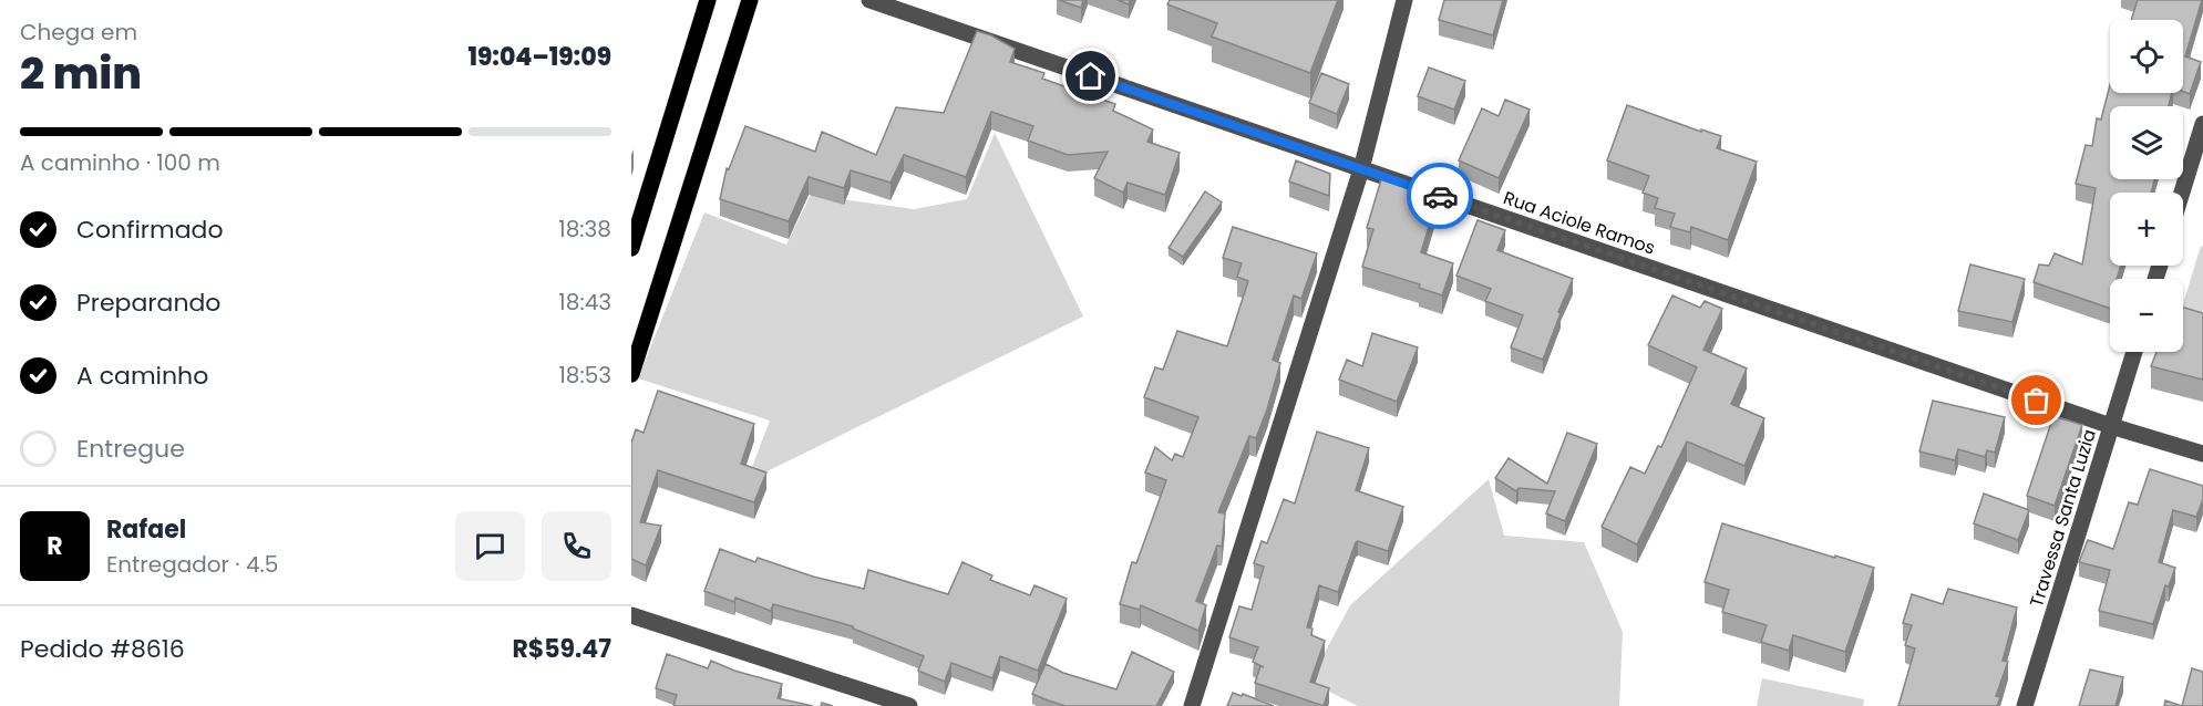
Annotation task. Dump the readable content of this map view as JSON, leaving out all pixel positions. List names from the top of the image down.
{
  "streets": {
    "street": ["Rua Aciole Ramos", "Travessa Santa Luzia"]
  },
  "crossings": [
    ["Rua Aciole Ramos", "Travessa Santa Luzia"]
  ],
  "page": {
    "heading": ["2 min", "Chega em", "19:04–19:09"],
    "panel": [
      "Rafael",
      "Entregador · 4.5",
      "Pedido #8616",
      "R$59.47"
    ],
    "map_buttons": ["+", "−"],
    "bar": "A caminho · 100 m",
    "list": [
      ["Confirmado", "18:38"],
      ["Preparando", "18:43"],
      ["A caminho", "18:53"],
      "Entregue"
    ],
    "round": "R"
  }
}
